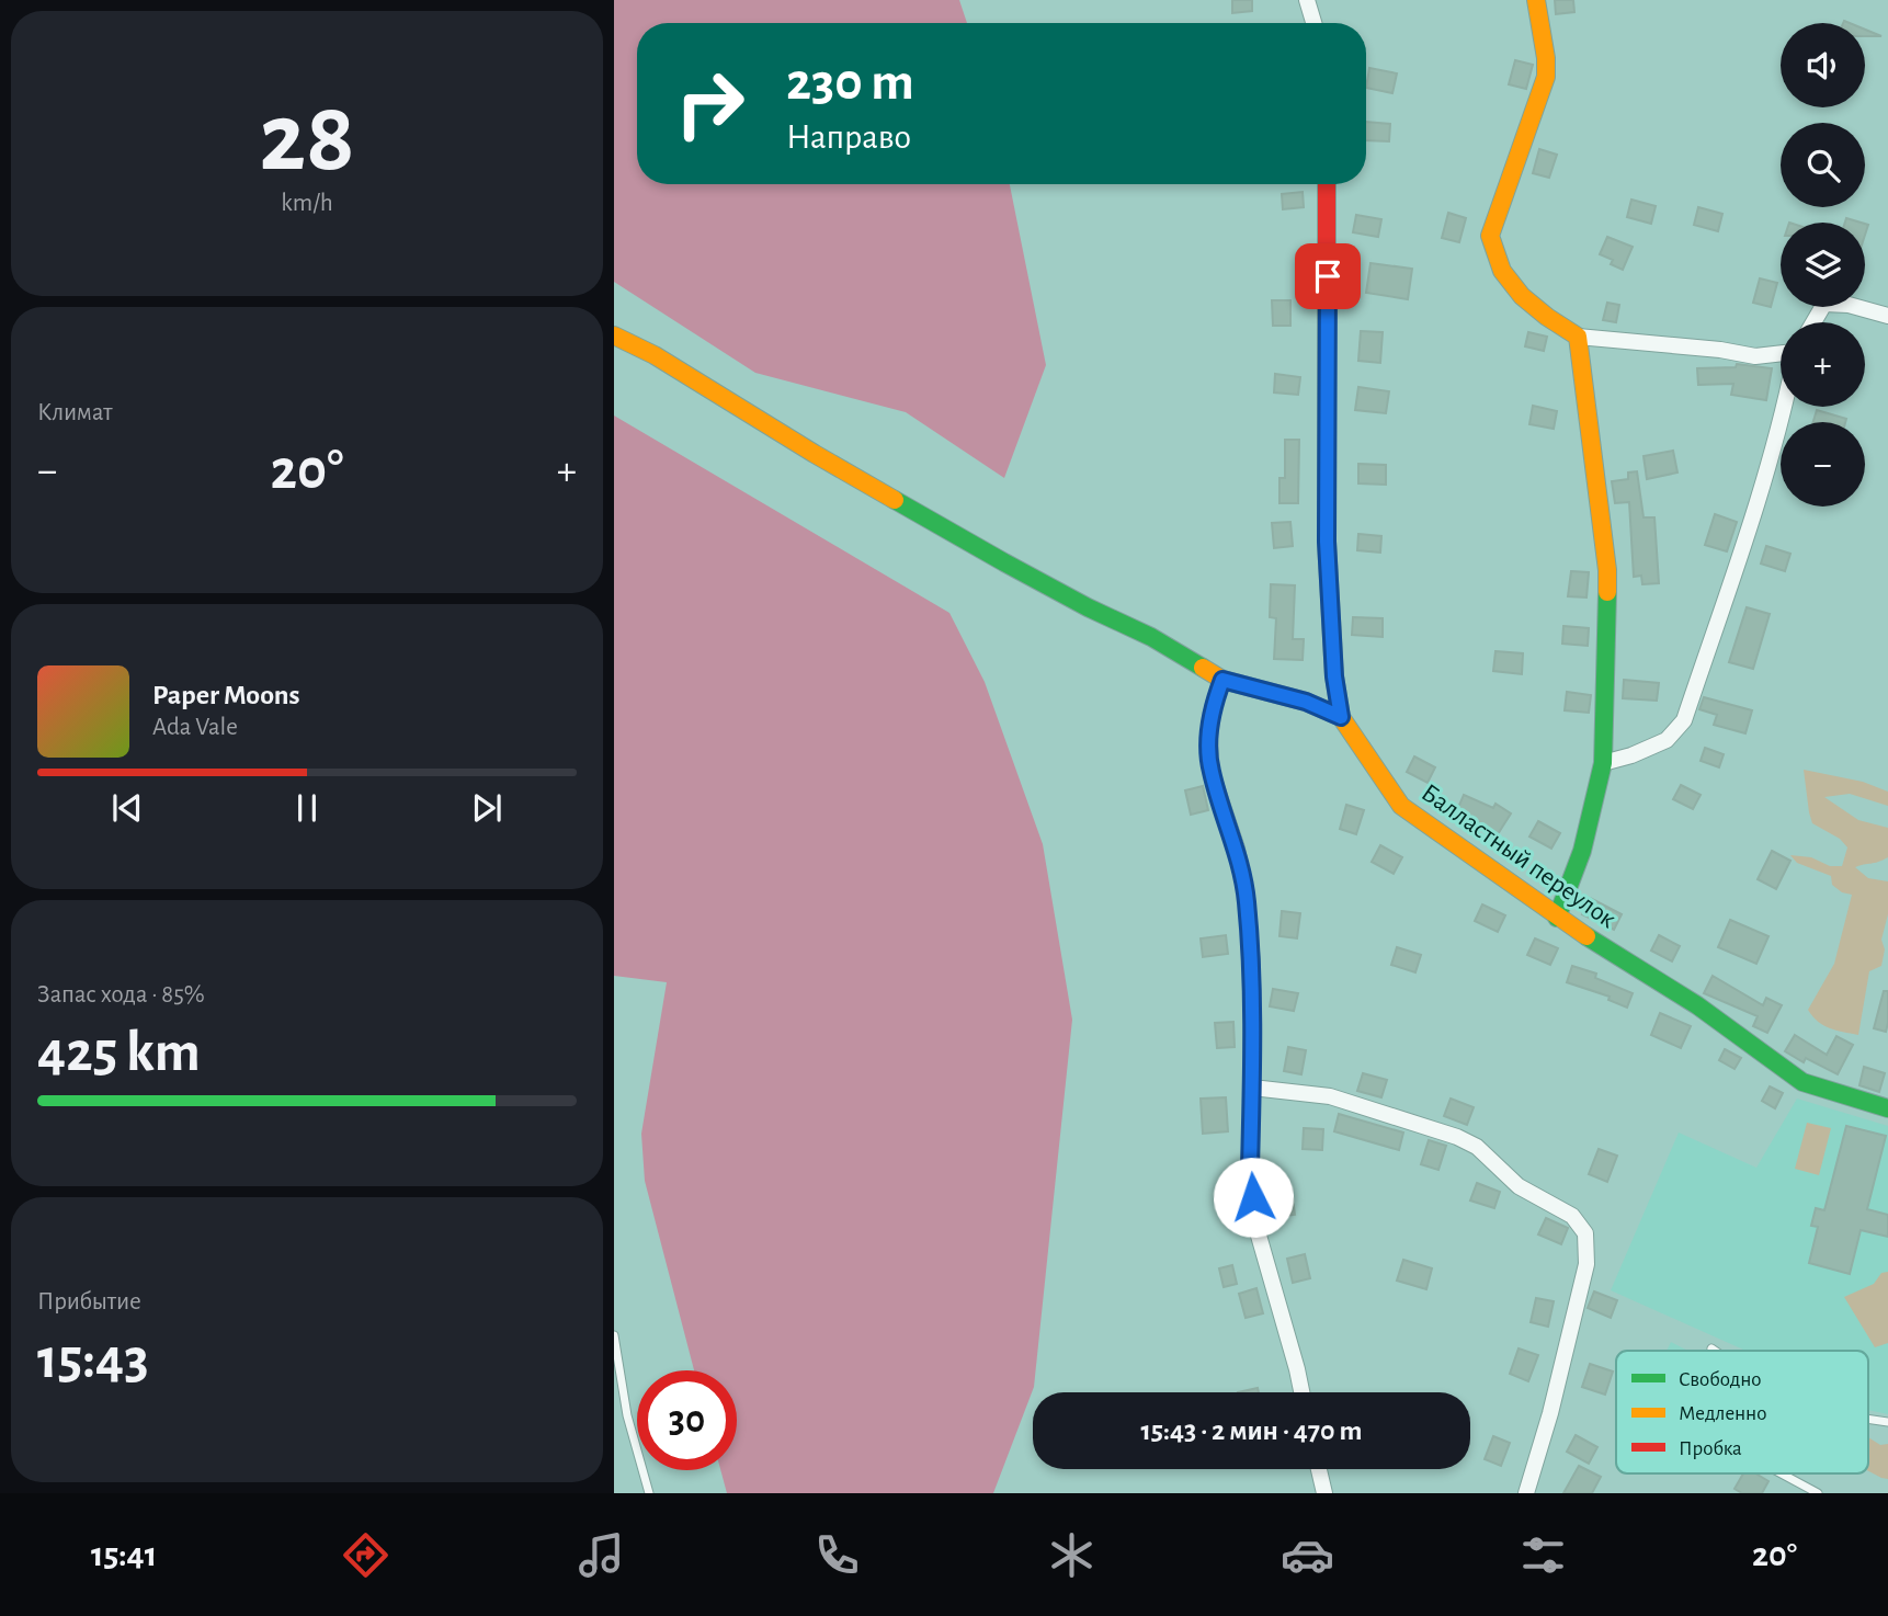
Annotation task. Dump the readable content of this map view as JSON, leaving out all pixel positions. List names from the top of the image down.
{
  "streets": {
    "street": ["Балластный переулок"]
  },
  "legend": ["Свободно", "Медленно", "Пробка"],
  "page": {
    "tile": [
      ["28", "km/h"],
      "Климат",
      ["Запас хода · 85%", "425 km"],
      ["Прибытие", "15:43"]
    ],
    "map_buttons": ["+", "−"],
    "turn": ["230 m", "Направо"],
    "heat": ["−", "20°", "+"],
    "song": ["Paper Moons", "Ada Vale"],
    "limit": "30",
    "trip": "15:43 · 2 мин · 470 m",
    "tabs": ["15:41", "20°"]
  }
}
